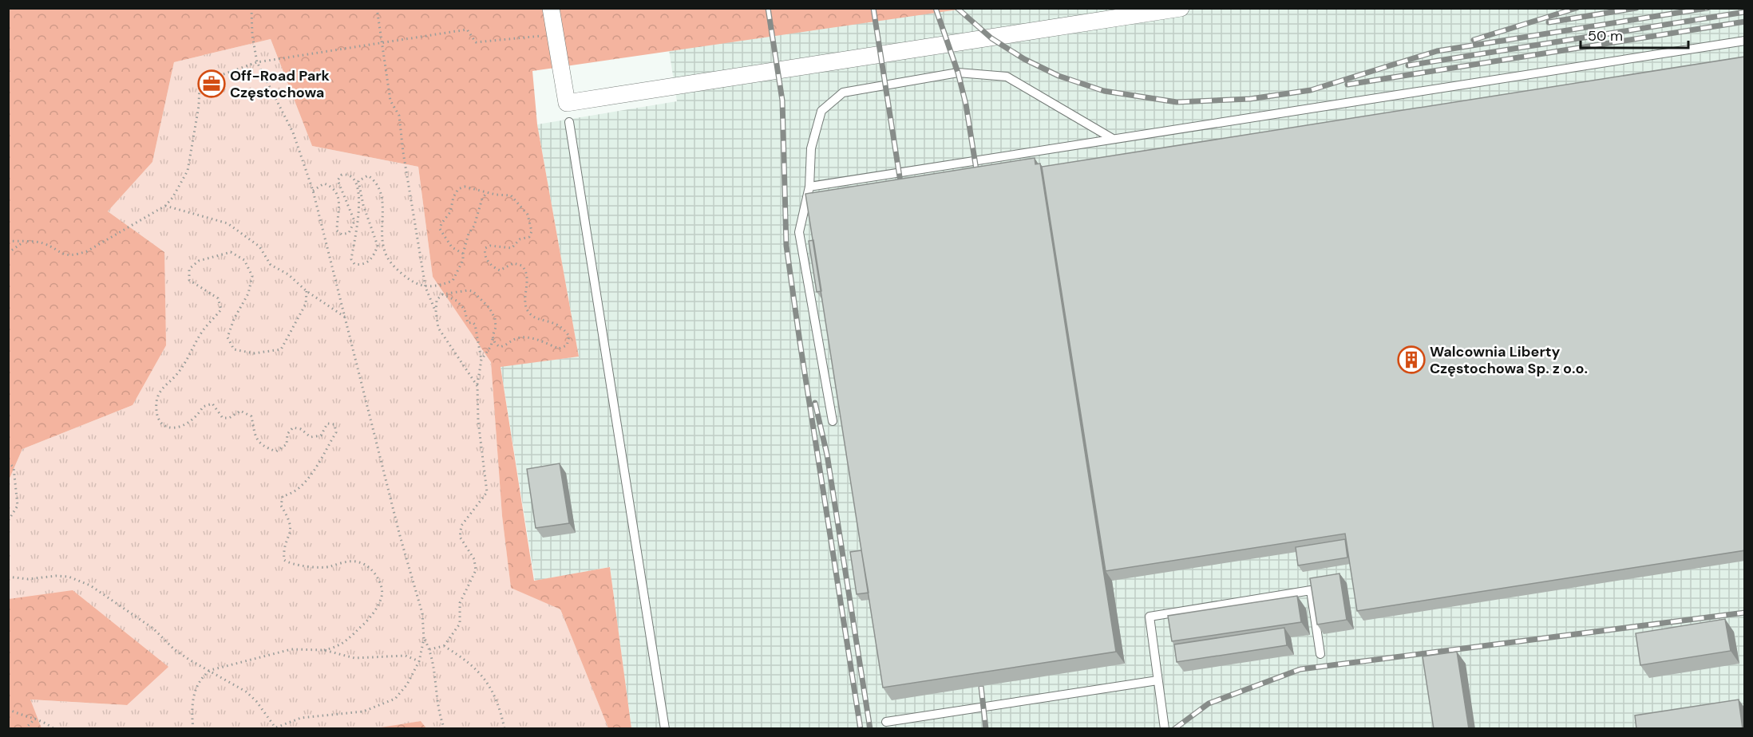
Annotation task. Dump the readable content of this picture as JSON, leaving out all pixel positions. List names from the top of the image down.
{
  "places": {
    "office": ["Off-Road Park Częstochowa"],
    "building": ["Walcownia Liberty Częstochowa Sp. z o.o."]
  },
  "scale_bar": "50 m"
}
